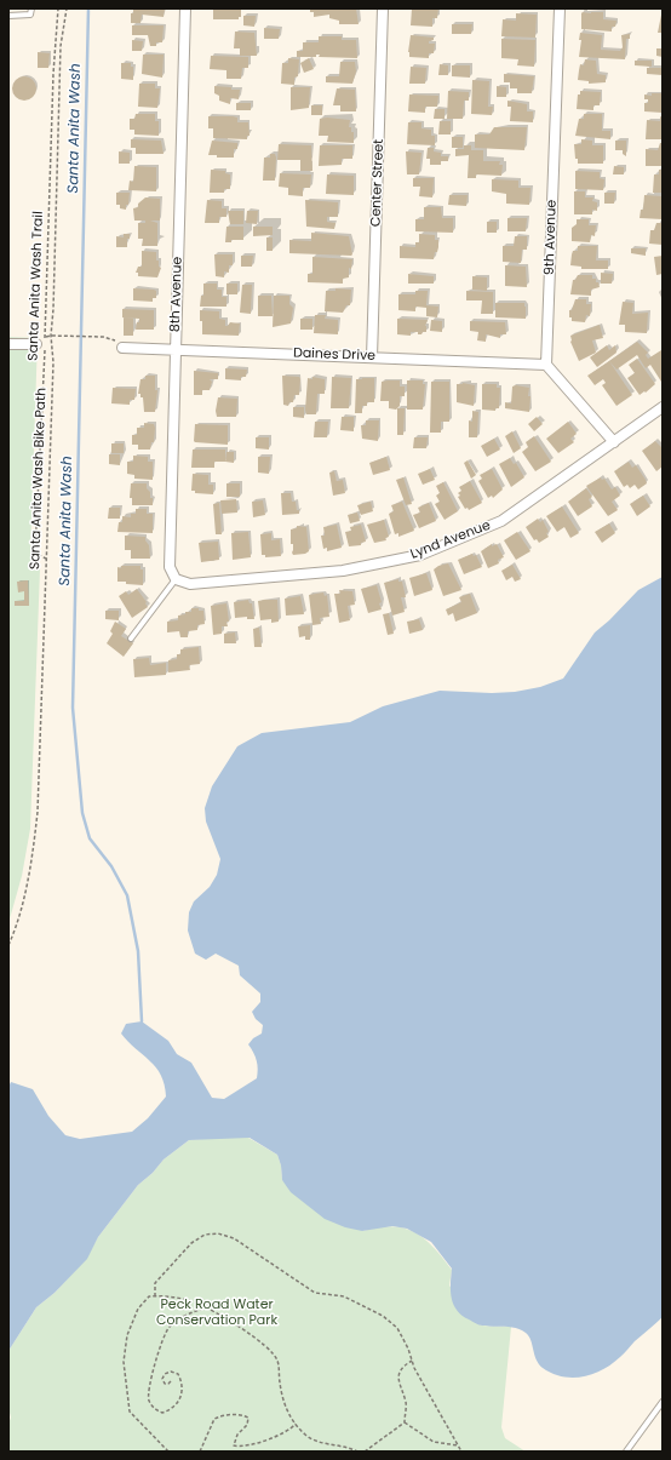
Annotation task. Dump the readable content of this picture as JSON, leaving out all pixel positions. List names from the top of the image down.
{
  "streets": {
    "street": [
      "Center Street",
      "9th Avenue",
      "8th Avenue",
      "Daines Drive",
      "Lynd Avenue"
    ],
    "path": ["Santa Anita Wash Trail", "Santa Anita Wash Bike Path"]
  },
  "crossings": [
    ["Center Street", "Daines Drive"],
    ["9th Avenue", "Daines Drive"],
    ["Santa Anita Wash Trail", "Santa Anita Wash Bike Path"],
    ["8th Avenue", "Daines Drive"],
    ["8th Avenue", "Lynd Avenue"]
  ],
  "water": ["Santa Anita Wash"],
  "parks": ["Peck Road Water Conservation Park"]
}
